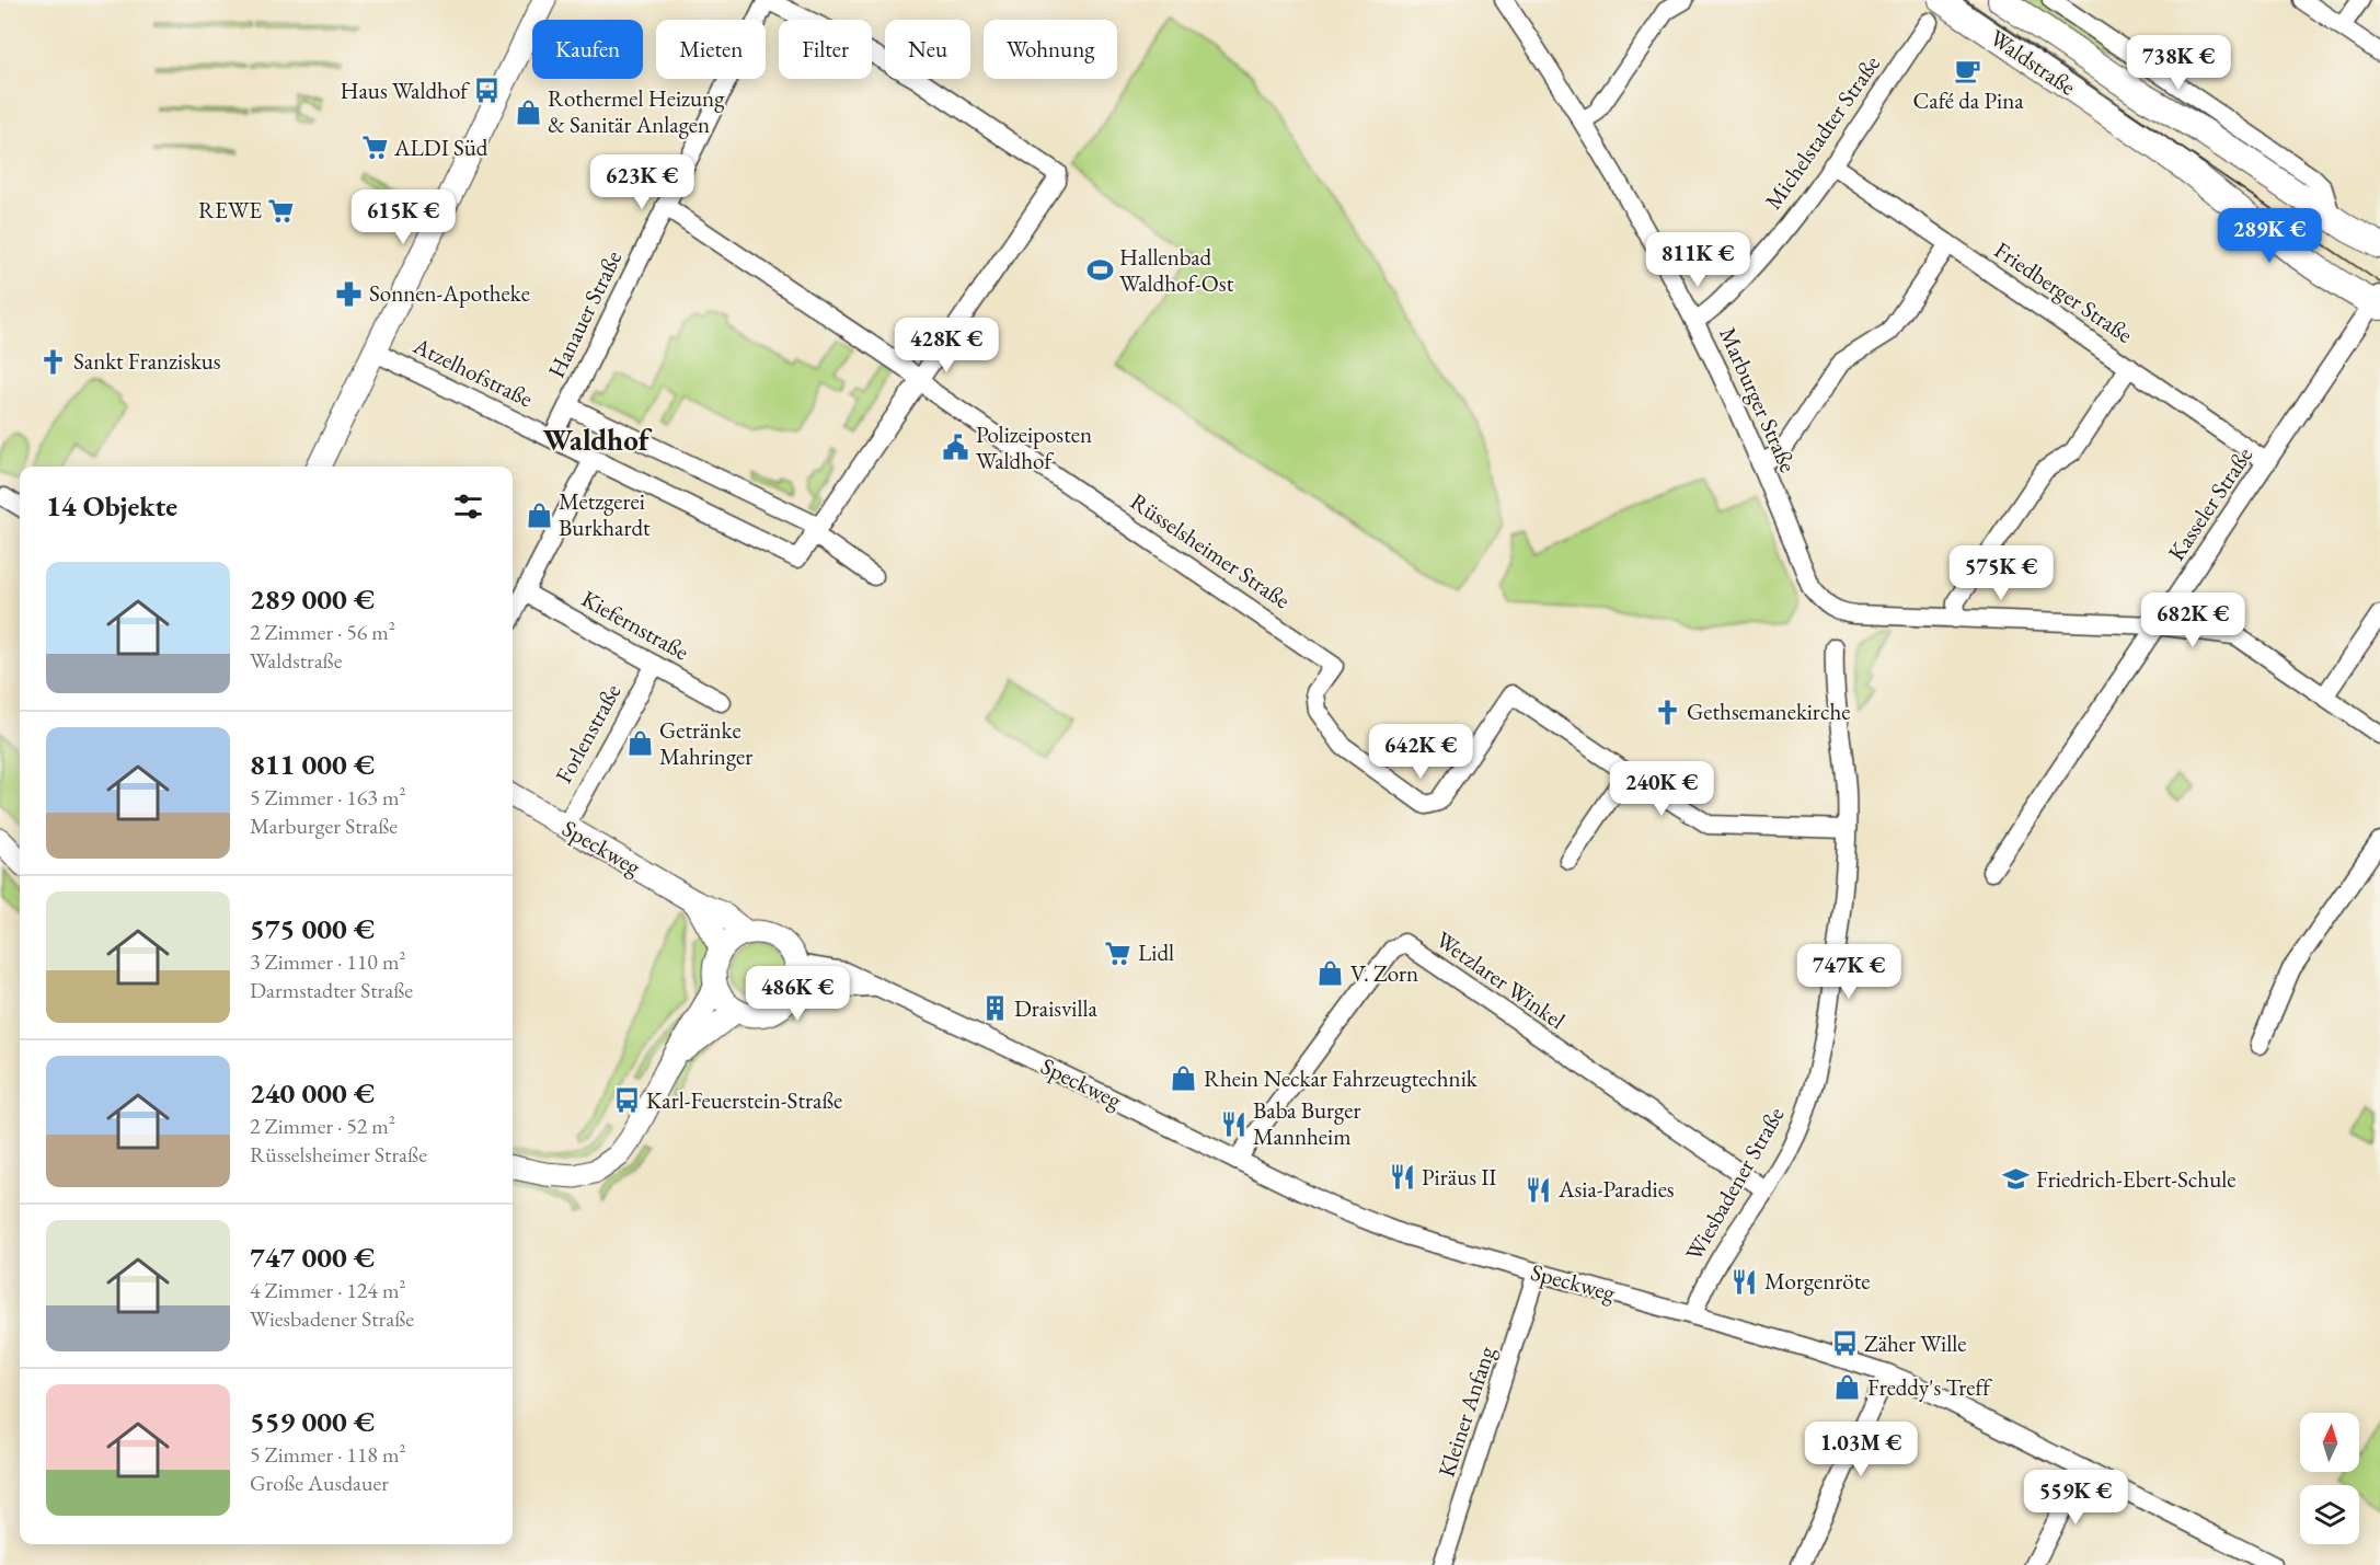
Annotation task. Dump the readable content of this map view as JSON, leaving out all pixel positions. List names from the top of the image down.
{
  "streets": {
    "main road": ["Waldstraße"],
    "street": [
      "Michelstadter Straße",
      "Friedberger Straße",
      "Hanauer Straße",
      "Atzelhofstraße",
      "Marburger Straße",
      "Kasseler Straße",
      "Rüsselsheimer Straße",
      "Kiefernstraße",
      "Forlenstraße",
      "Speckweg",
      "Wetzlarer Winkel",
      "Wiesbadener Straße",
      "Kleiner Anfang"
    ]
  },
  "crossings": [
    ["Waldstraße", "Michelstadter Straße"],
    ["Waldstraße", "Kasseler Straße"],
    ["Michelstadter Straße", "Friedberger Straße"],
    ["Michelstadter Straße", "Marburger Straße"],
    ["Friedberger Straße", "Kasseler Straße"],
    ["Hanauer Straße", "Atzelhofstraße"],
    ["Hanauer Straße", "Rüsselsheimer Straße"],
    ["Rüsselsheimer Straße", "Wiesbadener Straße"],
    ["Kiefernstraße", "Forlenstraße"],
    ["Forlenstraße", "Speckweg"],
    ["Speckweg", "Wetzlarer Winkel"],
    ["Speckweg", "Wiesbadener Straße"],
    ["Speckweg", "Kleiner Anfang"],
    ["Wetzlarer Winkel", "Wiesbadener Straße"]
  ],
  "districts": ["Waldhof"],
  "places": {
    "cafe": ["Café da Pina"],
    "bus stop": ["Haus Waldhof", "Karl-Feuerstein-Straße", "Zäher Wille"],
    "shop": [
      "Rothermel Heizung & Sanitär Anlagen",
      "Metzgerei Burkhardt",
      "Getränke Mahringer",
      "V. Zorn",
      "Rhein Neckar Fahrzeugtechnik",
      "Freddy's Treff"
    ],
    "supermarket": ["ALDI Süd", "REWE", "Lidl"],
    "sports": ["Hallenbad Waldhof-Ost"],
    "pharmacy": ["Sonnen-Apotheke"],
    "church": ["Sankt Franziskus", "Gethsemanekirche"],
    "public building": ["Polizeiposten Waldhof"],
    "building": ["Draisvilla"],
    "restaurant": [
      "Baba Burger Mannheim",
      "Piräus II",
      "Asia-Paradies",
      "Morgenröte"
    ],
    "school or university": ["Friedrich-Ebert-Schule"]
  },
  "north": "top",
  "page": {
    "chip": [
      "Kaufen",
      "Mieten",
      "Filter",
      "Neu",
      "Wohnung"
    ],
    "price": [
      "738K €",
      "623K €",
      "615K €",
      "289K €",
      "811K €",
      "428K €",
      "575K €",
      "682K €",
      "642K €",
      "240K €",
      "747K €",
      "486K €",
      "1.03M €",
      "559K €"
    ],
    "heading": "14 Objekte",
    "list": [
      {
        "name": "289 000 €",
        "note": "2 Zimmer · 56 m² · Waldstraße"
      },
      {
        "name": "811 000 €",
        "note": "5 Zimmer · 163 m² · Marburger Straße"
      },
      {
        "name": "575 000 €",
        "note": "3 Zimmer · 110 m² · Darmstadter Straße"
      },
      {
        "name": "240 000 €",
        "note": "2 Zimmer · 52 m² · Rüsselsheimer Straße"
      },
      {
        "name": "747 000 €",
        "note": "4 Zimmer · 124 m² · Wiesbadener Straße"
      },
      {
        "name": "559 000 €",
        "note": "5 Zimmer · 118 m² · Große Ausdauer"
      }
    ]
  }
}
